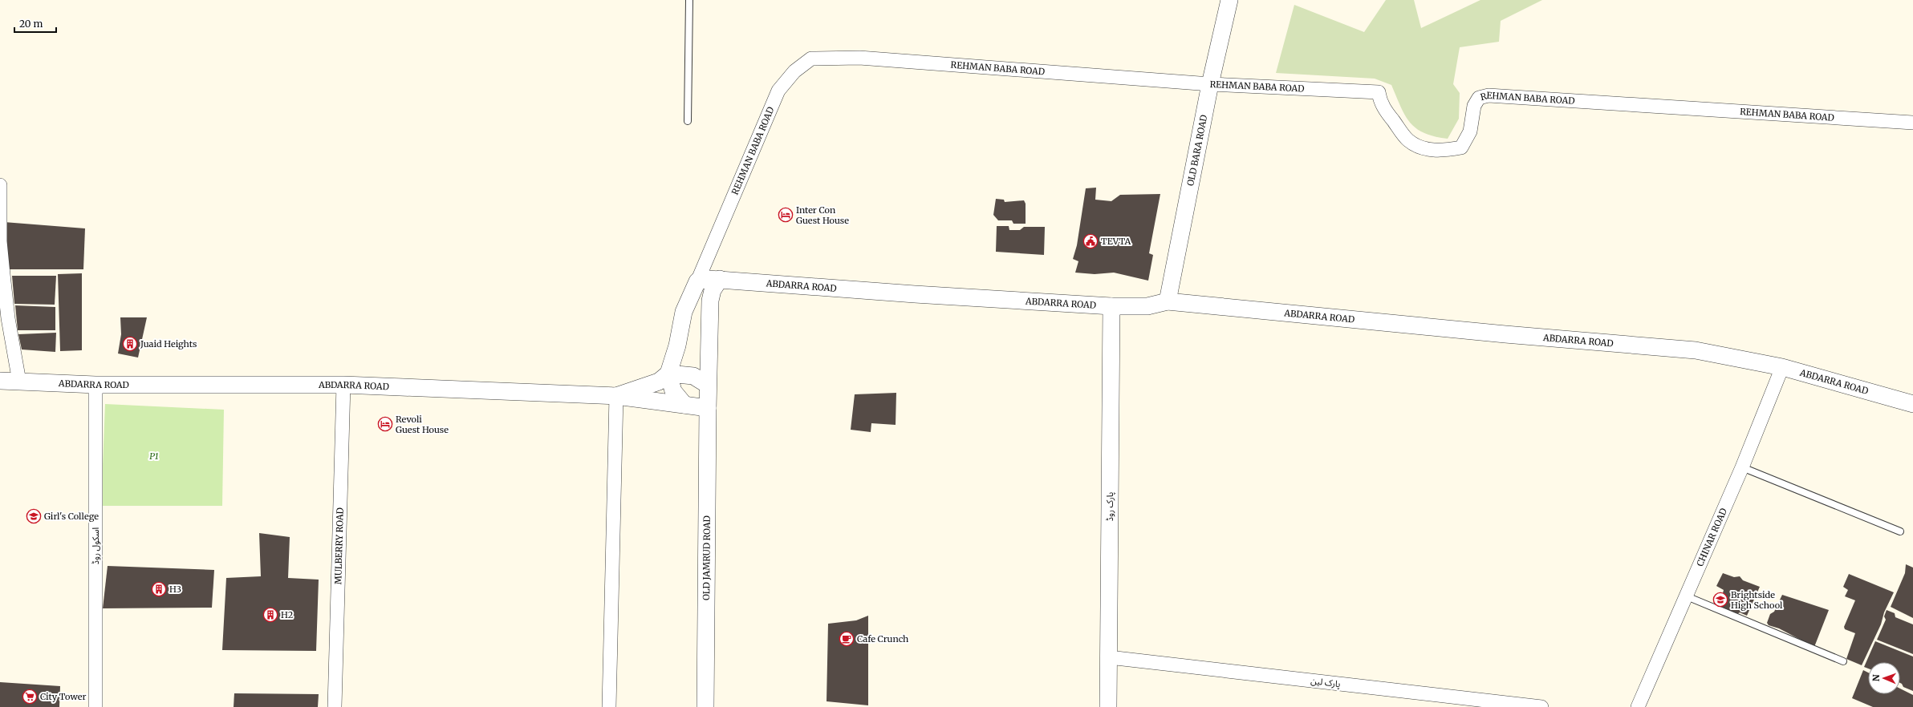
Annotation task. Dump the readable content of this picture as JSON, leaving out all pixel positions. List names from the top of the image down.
{
  "streets": {
    "street": [
      "REHMAN BABA ROAD",
      "OLD BARA ROAD",
      "ABDARRA ROAD",
      "پارک روڈ",
      "CHINAR ROAD",
      "اسکول روڈ",
      "MULBERRY ROAD",
      "OLD JAMRUD ROAD",
      "پارک لین"
    ]
  },
  "crossings": [
    ["REHMAN BABA ROAD", "OLD BARA ROAD"],
    ["OLD BARA ROAD", "ABDARRA ROAD"],
    ["ABDARRA ROAD", "پارک روڈ"],
    ["ABDARRA ROAD", "CHINAR ROAD"],
    ["ABDARRA ROAD", "اسکول روڈ"],
    ["ABDARRA ROAD", "MULBERRY ROAD"],
    ["ABDARRA ROAD", "OLD JAMRUD ROAD"],
    ["پارک روڈ", "پارک لین"]
  ],
  "parks": ["P1"],
  "places": {
    "hotel": ["Inter Con Guest House", "Revoli Guest House"],
    "public building": ["TEVTA"],
    "building": ["Juaid Heights", "H3", "H2"],
    "school or university": ["Girl's College", "Brightside High School"],
    "cafe": ["Cafe Crunch"],
    "supermarket": ["City Tower"]
  },
  "scale_bar": "20 m",
  "north": "left"
}
